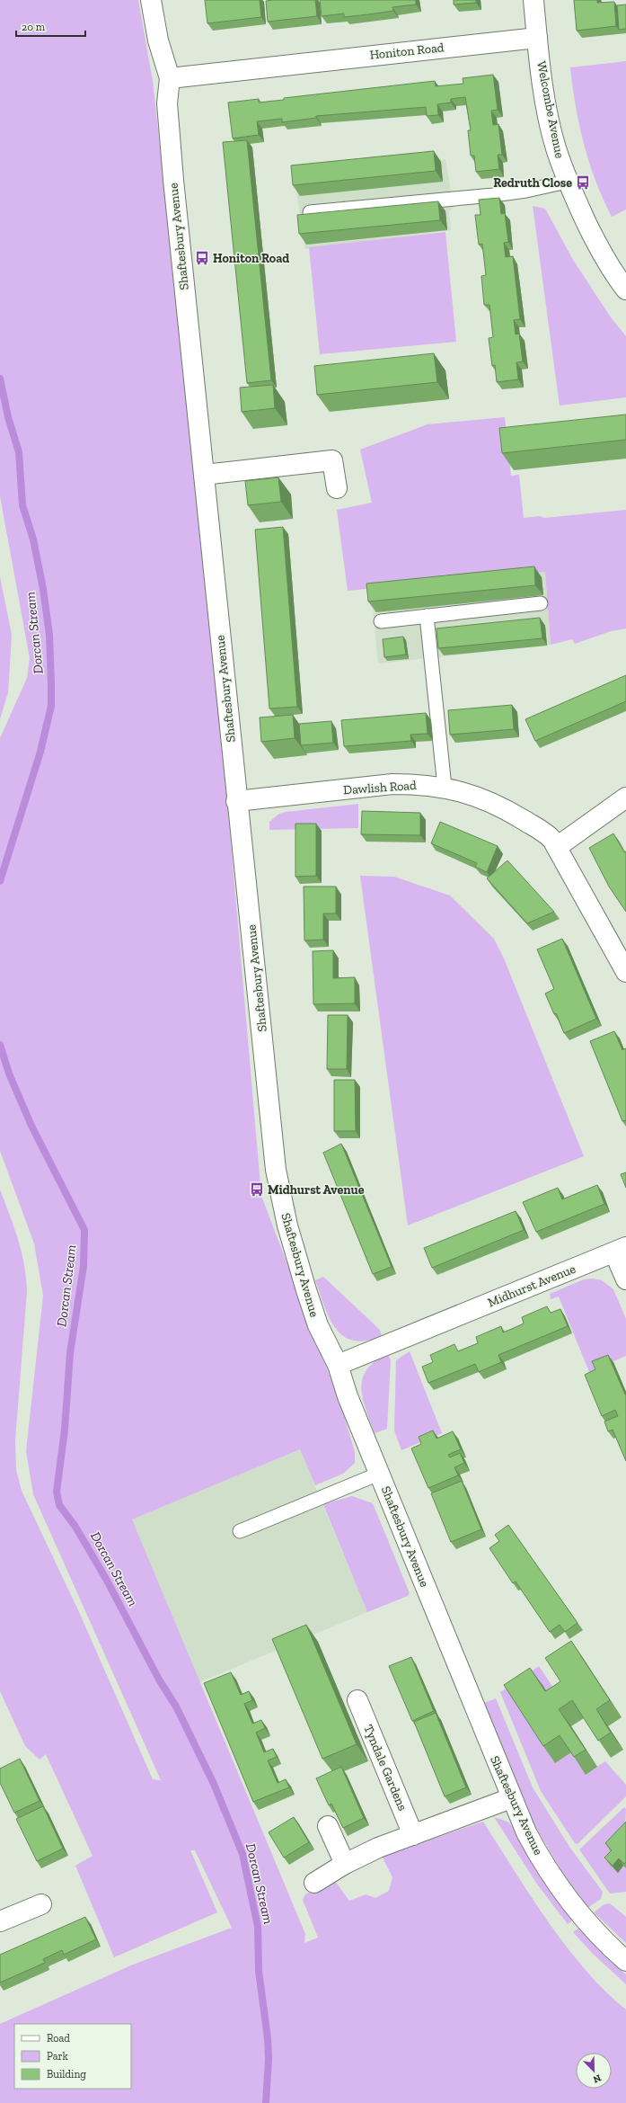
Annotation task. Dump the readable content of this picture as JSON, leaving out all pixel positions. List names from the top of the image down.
{
  "streets": {
    "street": [
      "Honiton Road",
      "Welcombe Avenue",
      "Shaftesbury Avenue",
      "Dawlish Road",
      "Midhurst Avenue",
      "Tyndale Gardens"
    ]
  },
  "crossings": [
    ["Honiton Road", "Welcombe Avenue"],
    ["Honiton Road", "Shaftesbury Avenue"],
    ["Shaftesbury Avenue", "Dawlish Road"],
    ["Shaftesbury Avenue", "Midhurst Avenue"]
  ],
  "water": ["Dorcan Stream"],
  "places": {
    "bus stop": ["Redruth Close", "Honiton Road", "Midhurst Avenue"]
  },
  "legend": ["Road", "Park", "Building"],
  "scale_bar": "20 m",
  "north": "bottom right"
}
